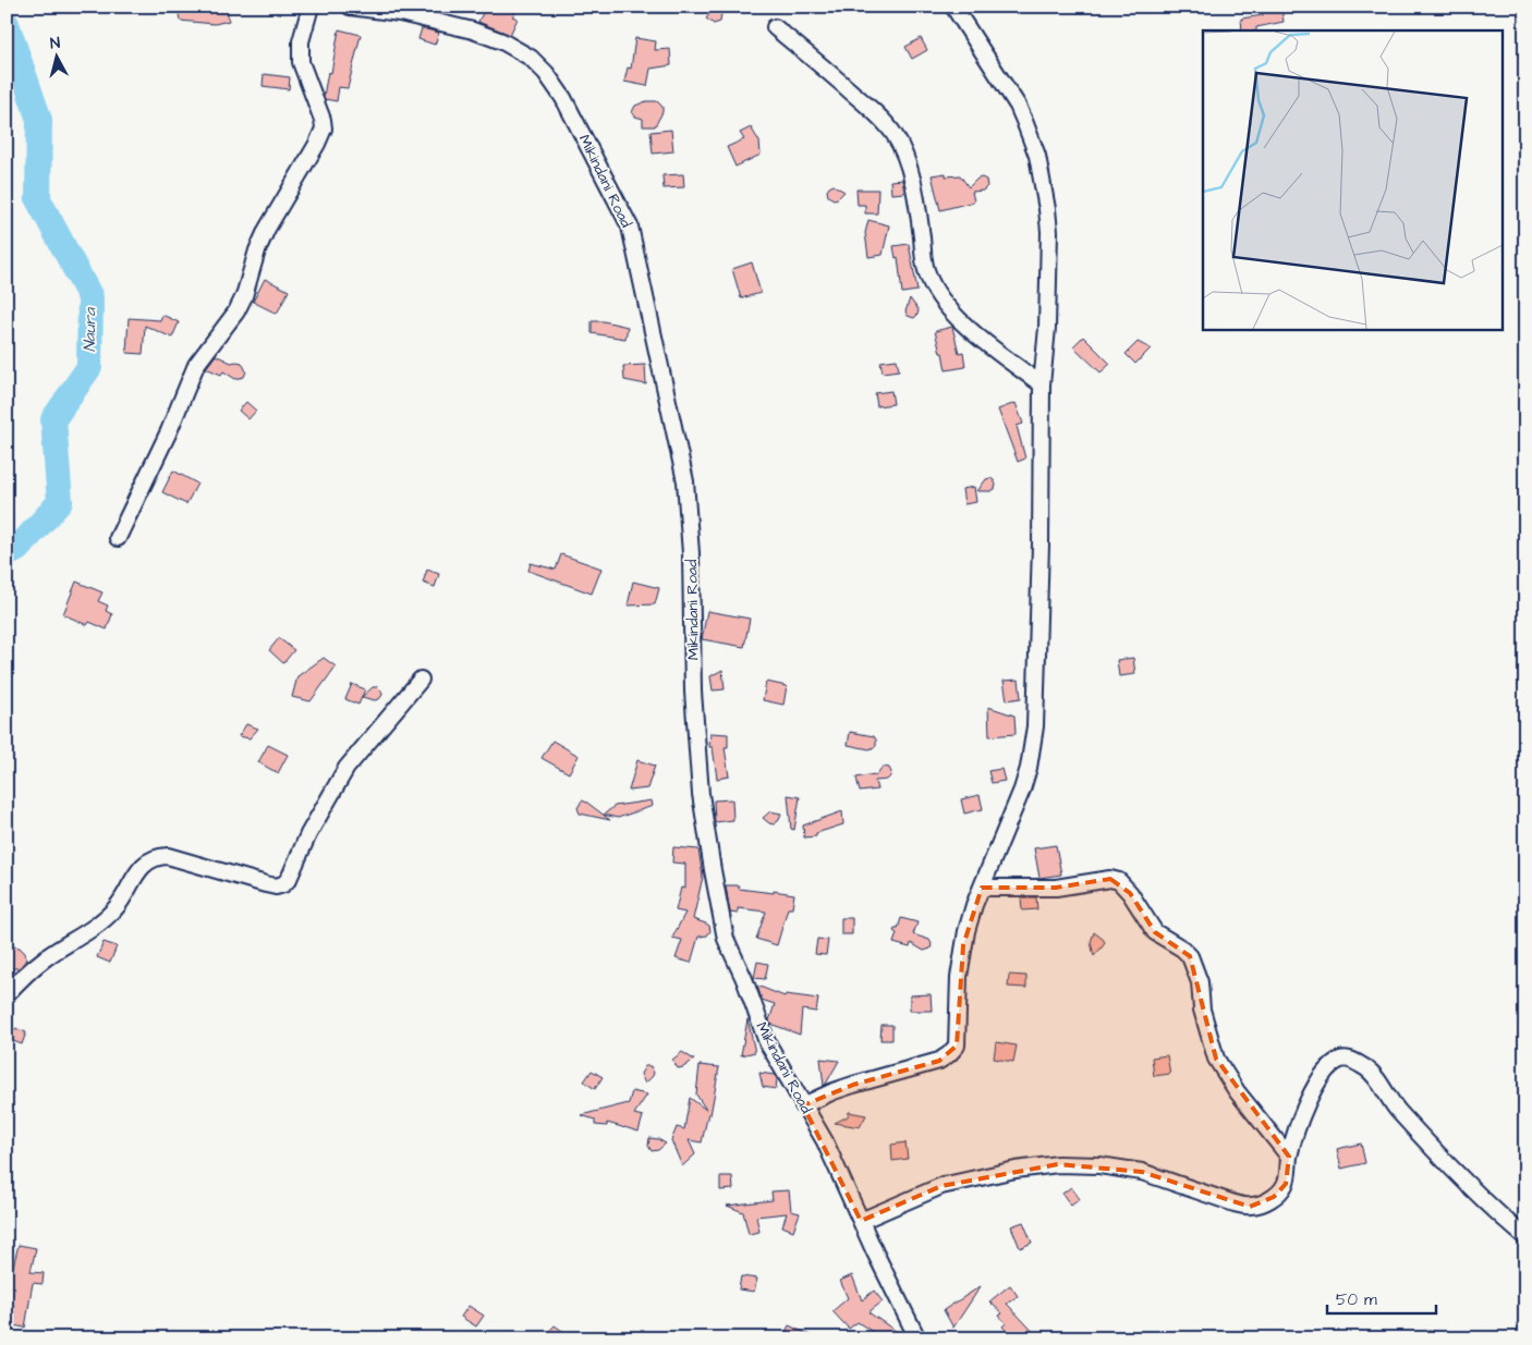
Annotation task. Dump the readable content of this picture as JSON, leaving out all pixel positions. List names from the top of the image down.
{
  "streets": {
    "street": ["Mikindani Road"]
  },
  "water": ["Naura"],
  "scale_bar": "50 m",
  "north": "top"
}
